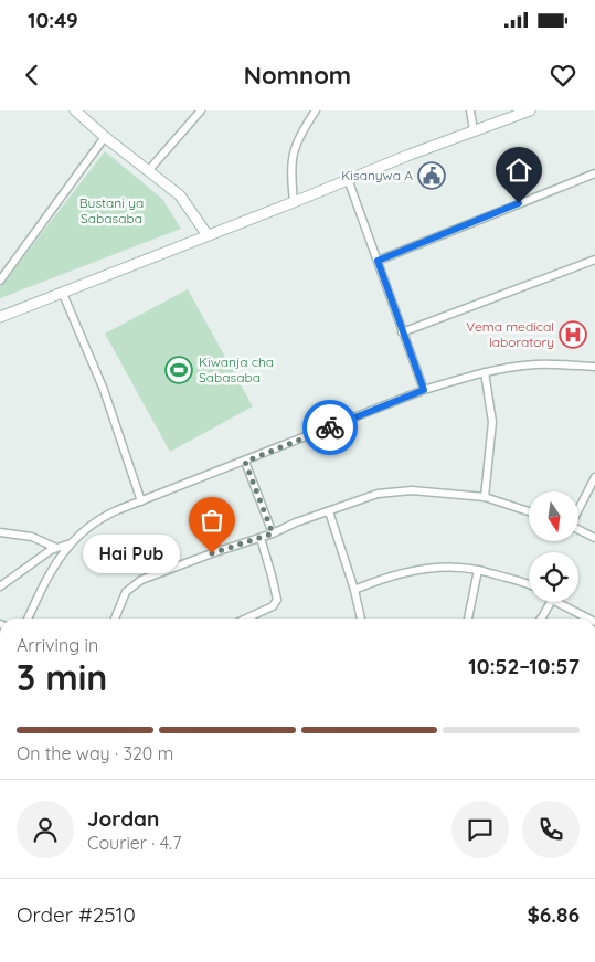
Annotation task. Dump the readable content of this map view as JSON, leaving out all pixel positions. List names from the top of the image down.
{
  "parks": ["Bustani ya Sabasaba"],
  "places": {
    "public building": ["Kisanywa A"],
    "hospital": ["Vema medical laboratory"],
    "sports": ["Kiwanja cha Sabasaba"],
    "other": ["Hai Pub"]
  },
  "north": "bottom",
  "page": {
    "status": "10:49",
    "header": "Nomnom",
    "bubble": "Hai Pub",
    "heading": ["3 min", "Arriving in", "10:52–10:57"],
    "panel": [
      "Jordan",
      "Courier · 4.7",
      "Order #2510",
      "$6.86"
    ],
    "bar": "On the way · 320 m"
  }
}
